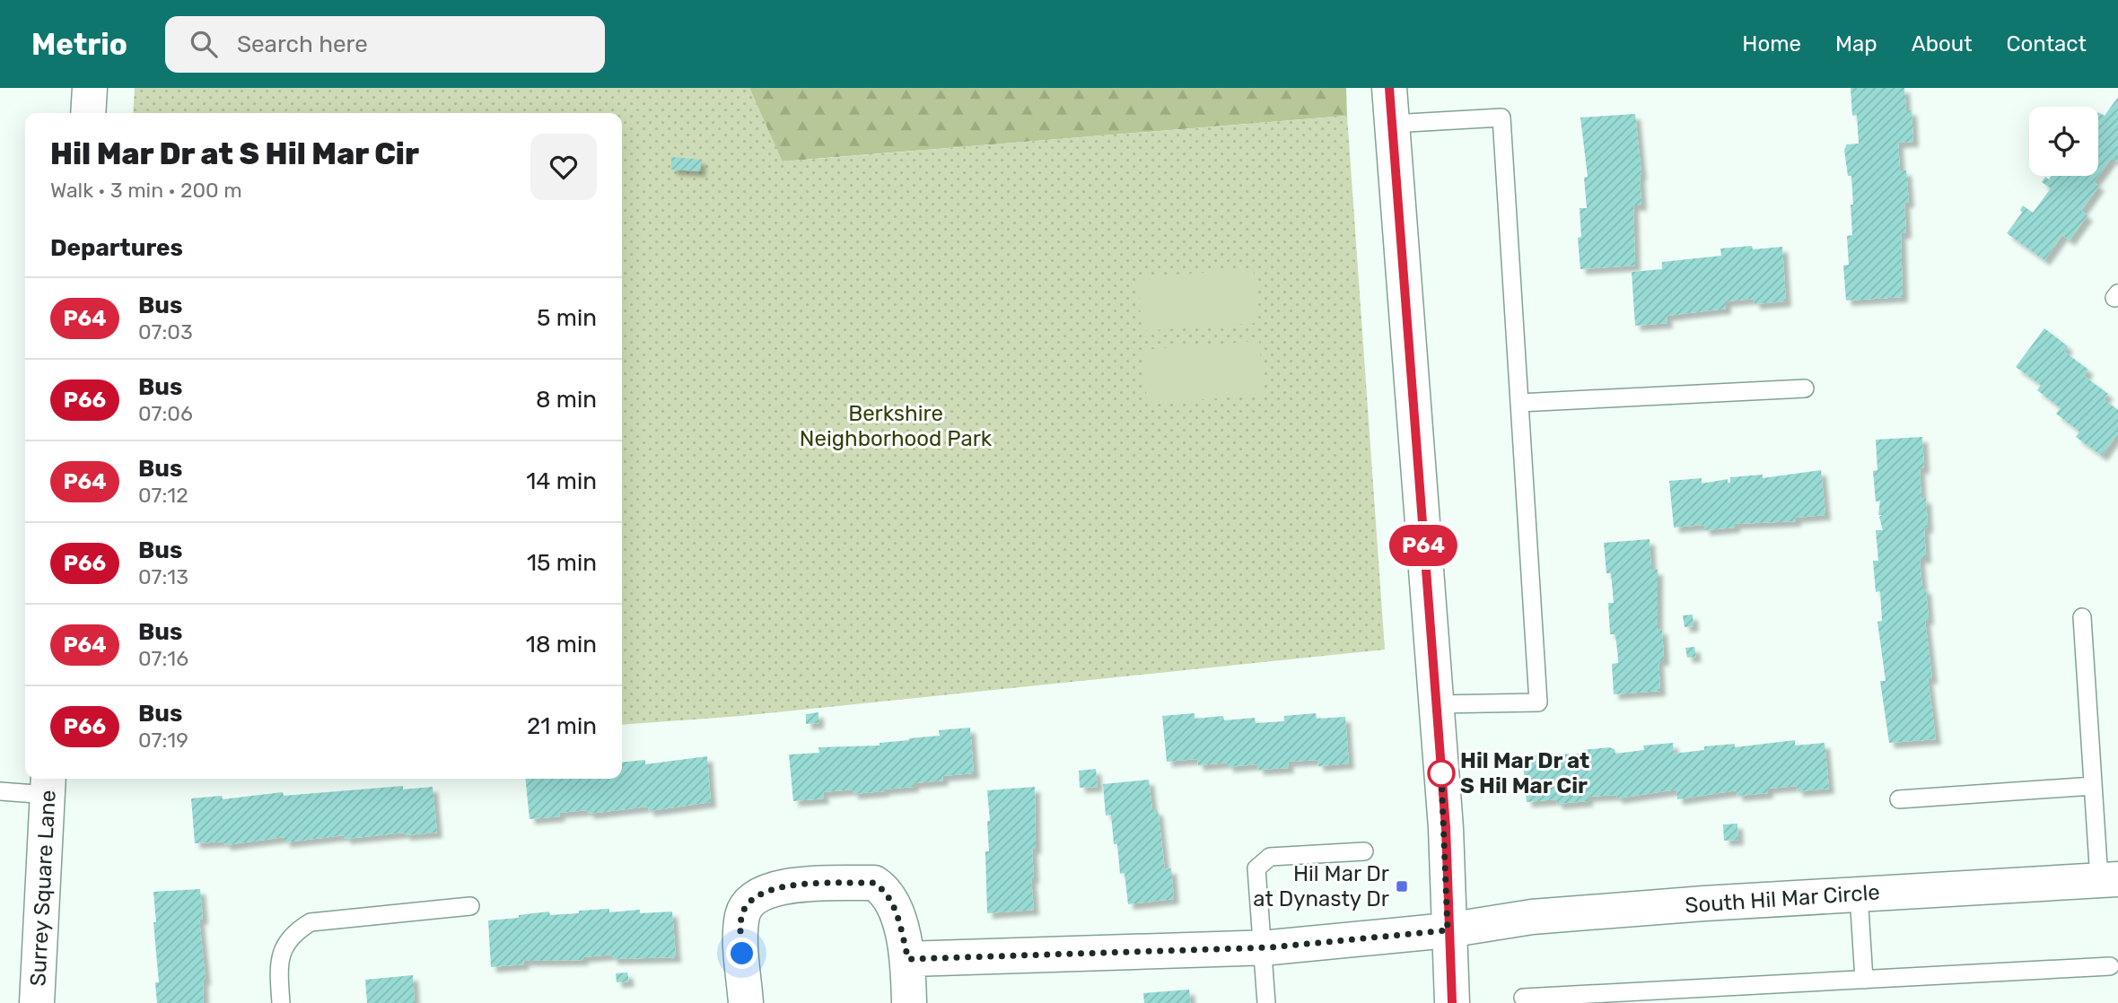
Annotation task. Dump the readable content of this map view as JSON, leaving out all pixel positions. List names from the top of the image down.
{
  "streets": {
    "street": ["Surrey Square Lane", "South Hil Mar Circle"]
  },
  "parks": ["Berkshire Neighborhood Park"],
  "places": {
    "other": ["Hil Mar Dr at S Hil Mar Cir"],
    "transit": ["Hil Mar Dr at Dynasty Dr"]
  },
  "lines": ["bus line P64"],
  "page": {
    "header": "Metrio",
    "search": "Search here",
    "nav": [
      "Home",
      "Map",
      "About",
      "Contact"
    ],
    "on_map": "P64",
    "heading": [
      ["Hil Mar Dr at S Hil Mar Cir", "Walk · 3 min · 200 m"],
      "Departures"
    ],
    "list": [
      {
        "mark": "P64",
        "name": "Bus",
        "note": "07:03",
        "value": "5 min"
      },
      {
        "mark": "P66",
        "name": "Bus",
        "note": "07:06",
        "value": "8 min"
      },
      {
        "mark": "P64",
        "name": "Bus",
        "note": "07:12",
        "value": "14 min"
      },
      {
        "mark": "P66",
        "name": "Bus",
        "note": "07:13",
        "value": "15 min"
      },
      {
        "mark": "P64",
        "name": "Bus",
        "note": "07:16",
        "value": "18 min"
      },
      {
        "mark": "P66",
        "name": "Bus",
        "note": "07:19",
        "value": "21 min"
      }
    ]
  }
}
